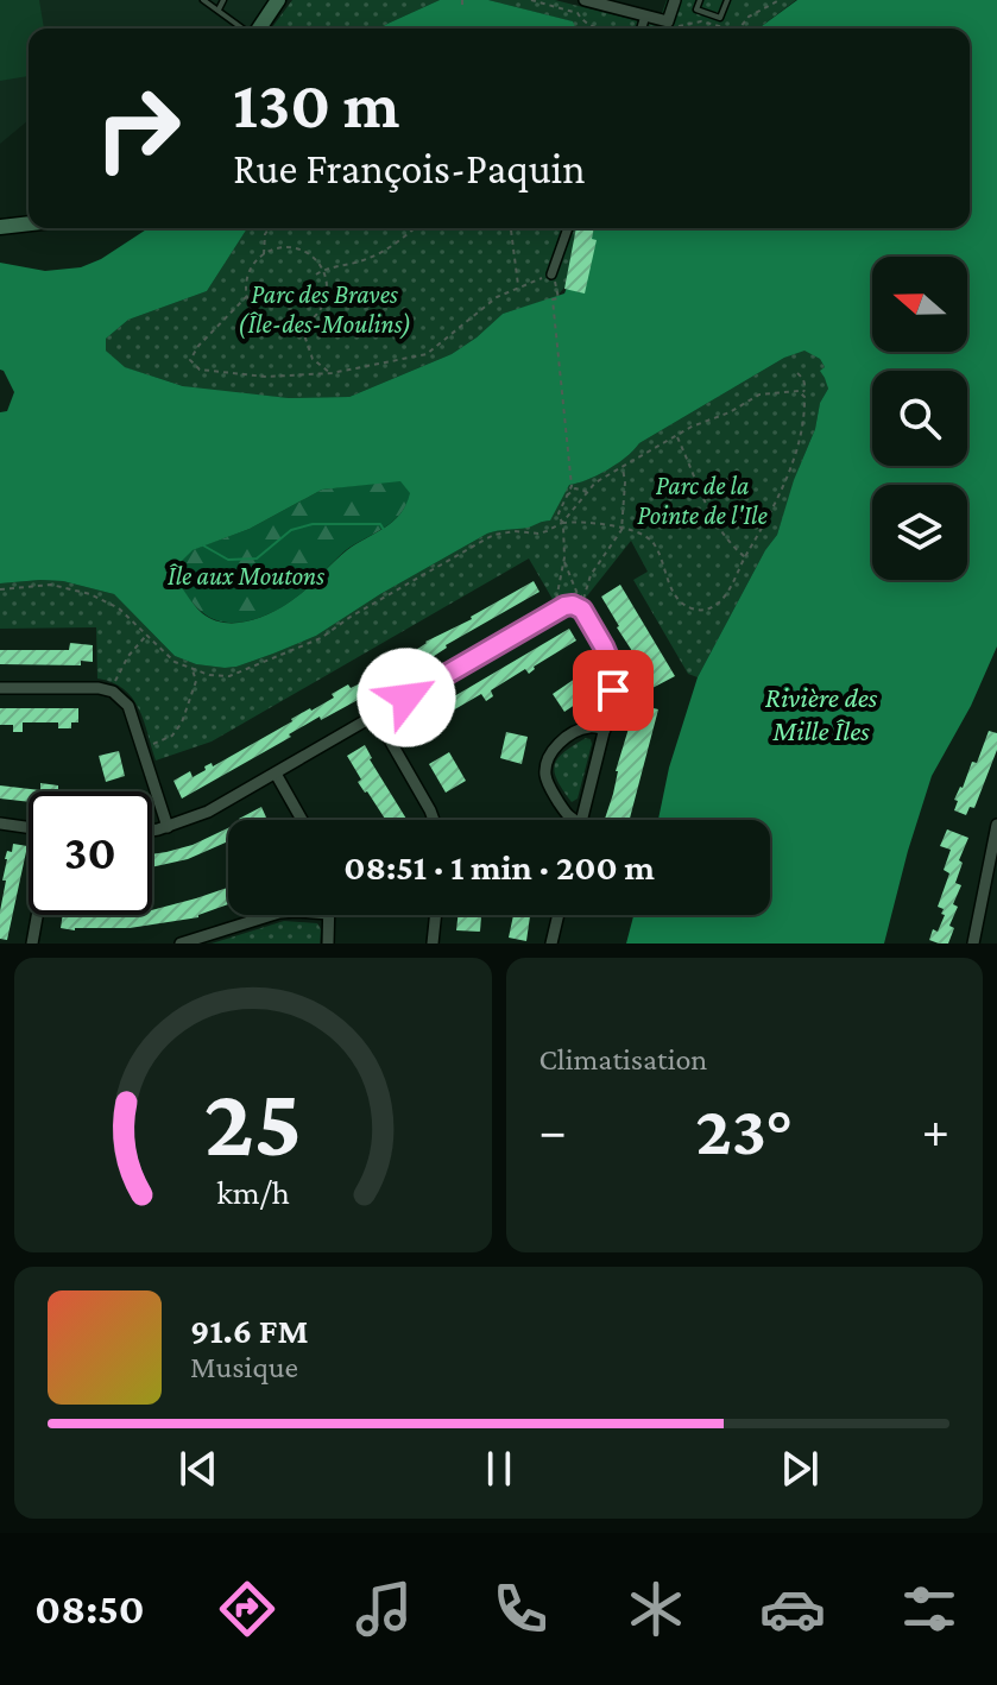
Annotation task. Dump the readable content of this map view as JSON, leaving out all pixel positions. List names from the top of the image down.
{
  "water": ["Rivière des Mille Îles"],
  "parks": ["Parc des Braves (Île-des-Moulins)", "Parc de la Pointe de l'Ile", "Île aux Moutons"],
  "north": "left",
  "page": {
    "turn": ["130 m", "Rue François-Paquin"],
    "limit": "30",
    "trip": "08:51 · 1 min · 200 m",
    "tile": "Climatisation",
    "heat": ["−", "23°", "+"],
    "song": ["91.6 FM", "Musique"],
    "tabs": "08:50",
    "gauge": ["25", "km/h"]
  }
}
